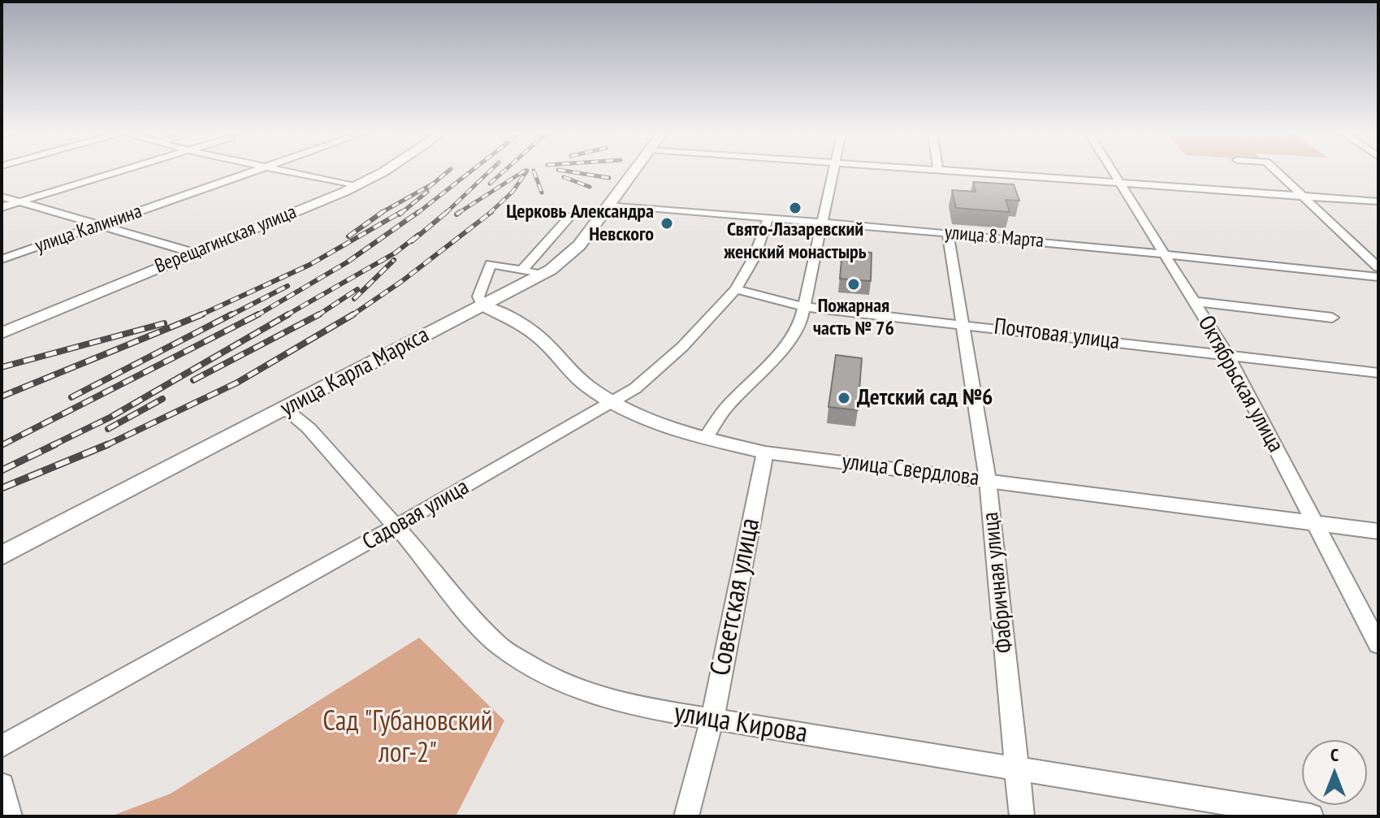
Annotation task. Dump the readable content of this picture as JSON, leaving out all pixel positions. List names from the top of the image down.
{
  "streets": {
    "main road": ["Верещагинская улица", "улица Карла Маркса"],
    "street": [
      "улица Калинина",
      "улица 8 Марта",
      "Почтовая улица",
      "Октябрьская улица",
      "улица Свердлова",
      "Садовая улица",
      "Фабричная улица",
      "Советская улица",
      "улица Кирова"
    ]
  },
  "crossings": [
    ["улица 8 Марта", "улица Карла Маркса"],
    ["улица 8 Марта", "Октябрьская улица"],
    ["улица 8 Марта", "Садовая улица"],
    ["улица 8 Марта", "Фабричная улица"],
    ["Почтовая улица", "Октябрьская улица"],
    ["Почтовая улица", "Садовая улица"],
    ["Почтовая улица", "Фабричная улица"],
    ["улица Карла Маркса", "улица Свердлова"],
    ["улица Карла Маркса", "улица Кирова"],
    ["Октябрьская улица", "улица Свердлова"],
    ["улица Свердлова", "Садовая улица"],
    ["улица Свердлова", "Фабричная улица"],
    ["улица Свердлова", "Советская улица"],
    ["Садовая улица", "улица Кирова"],
    ["Фабричная улица", "улица Кирова"],
    ["Советская улица", "улица Кирова"]
  ],
  "parks": ["Сад \"Губановский лог-2\""],
  "places": [
    "Свято-Лазаревский женский монастырь",
    "Церковь Александра Невского",
    "Пожарная часть № 76",
    "Детский сад №6"
  ],
  "north": "top"
}
